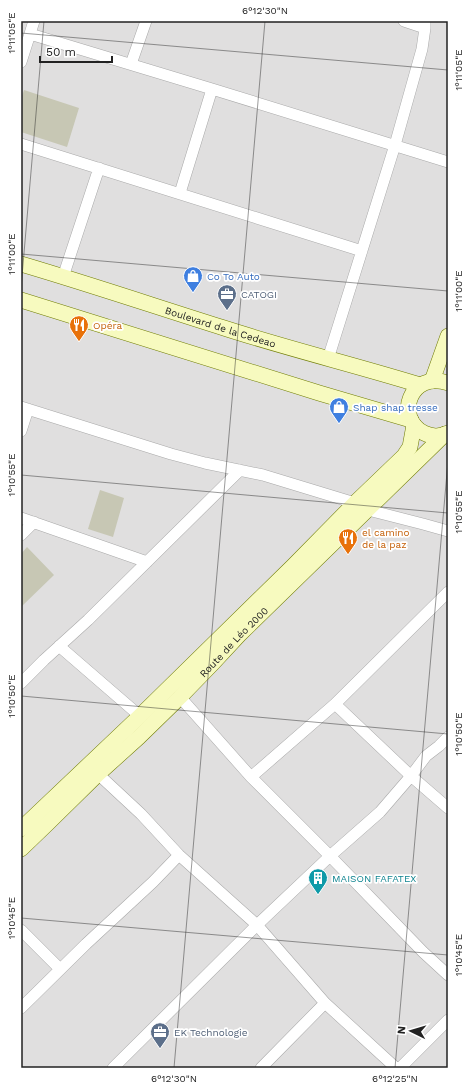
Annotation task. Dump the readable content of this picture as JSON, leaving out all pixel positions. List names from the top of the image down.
{
  "streets": {
    "street": ["Boulevard de la Cedeao", "Route de Léo 2000"]
  },
  "crossings": [
    ["Boulevard de la Cedeao", "Route de Léo 2000"]
  ],
  "places": {
    "shop": ["Co To Auto", "Shap shap tresse"],
    "office": ["CATOGI", "EK Technologie"],
    "restaurant": ["Opéra", "el camino de la paz"],
    "building": ["MAISON FAFATEX"]
  },
  "scale_bar": "50 m",
  "north": "left",
  "coordinates": [
    "6°12'30\"N",
    "1°11'05\"E",
    "1°11'00\"E",
    "1°10'55\"E",
    "1°10'50\"E",
    "1°10'45\"E",
    "6°12'25\"N"
  ]
}
